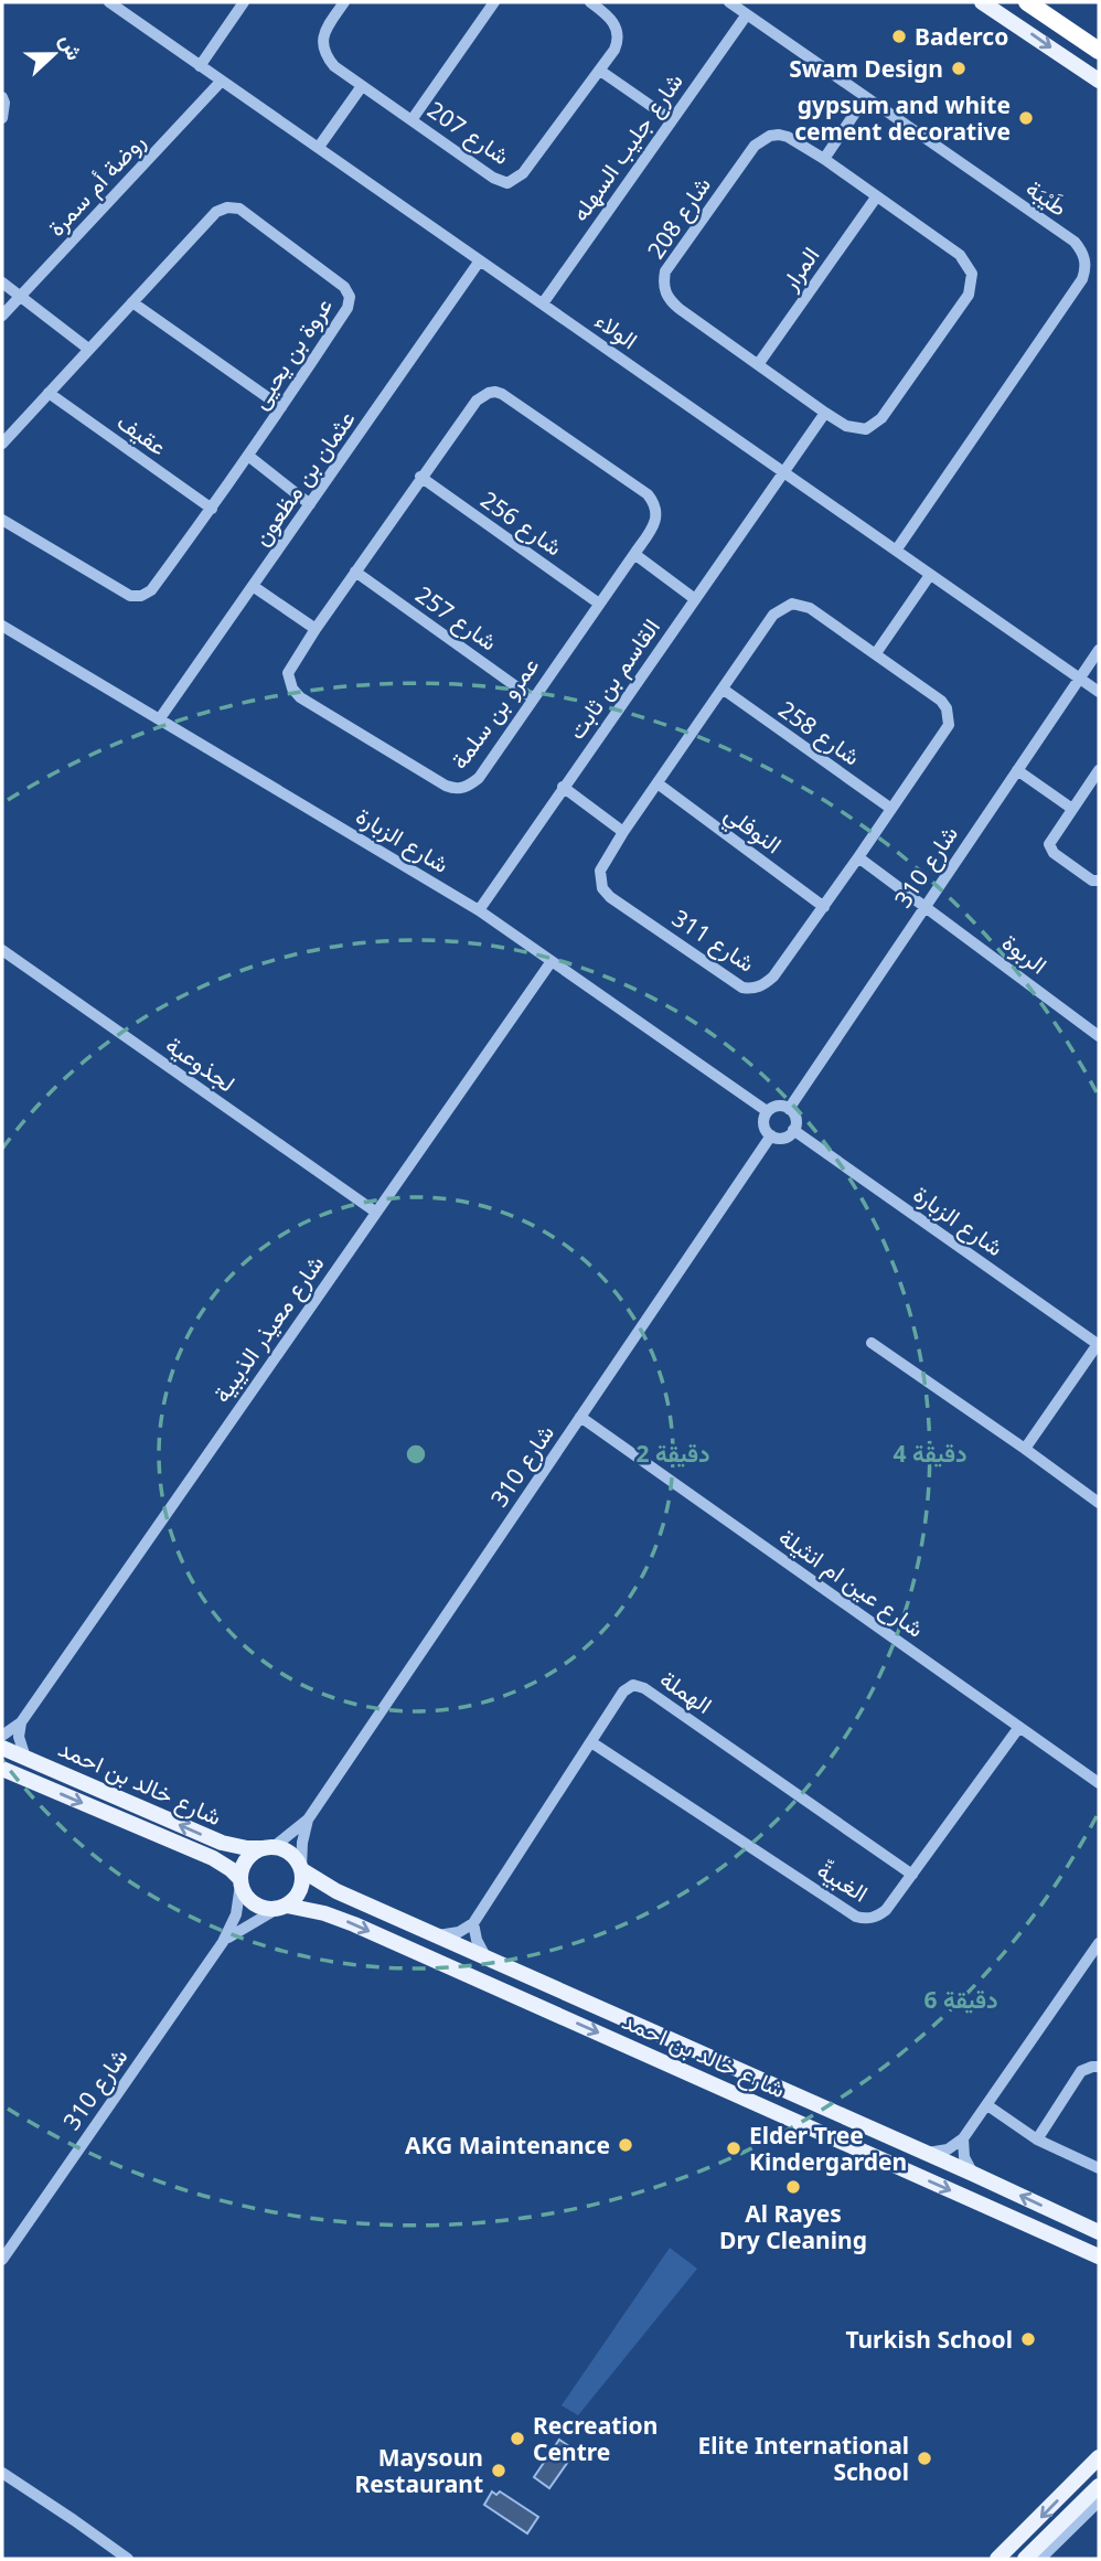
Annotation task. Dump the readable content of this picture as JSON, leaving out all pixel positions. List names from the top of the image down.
{
  "streets": {
    "main road": ["شارع خالد بن احمد"],
    "street": [
      "شارع 207",
      "شارع جليب السهله",
      "روضة أم سمرة",
      "طَيْبَة",
      "شارع 208",
      "المرار",
      "الولاء",
      "عروة بن يحيى",
      "عقيف",
      "عثمان بن مظعون",
      "شارع 256",
      "شارع 257",
      "القاسم بن ثابت",
      "عمرو بن سلمة",
      "شارع 258",
      "النوفلي",
      "شارع الزبارة",
      "شارع 310",
      "شارع 311",
      "الربوة",
      "لجذوعية",
      "شارع معيذر الذيبية",
      "شارع عين ام انثيلة",
      "الهملة",
      "الغبيةّ"
    ]
  },
  "crossings": [
    ["شارع جليب السهله", "طَيْبَة"],
    ["شارع جليب السهله", "الولاء"],
    ["روضة أم سمرة", "الولاء"],
    ["طَيْبَة", "الولاء"],
    ["شارع 208", "المرار"],
    ["الولاء", "عثمان بن مظعون"],
    ["الولاء", "القاسم بن ثابت"],
    ["الولاء", "شارع 310"],
    ["عروة بن يحيى", "عقيف"],
    ["عثمان بن مظعون", "شارع الزبارة"],
    ["شارع 256", "عمرو بن سلمة"],
    ["شارع 257", "عمرو بن سلمة"],
    ["القاسم بن ثابت", "شارع الزبارة"],
    ["شارع 258", "شارع 311"],
    ["النوفلي", "شارع 311"],
    ["شارع الزبارة", "شارع 310"],
    ["شارع الزبارة", "شارع معيذر الذيبية"],
    ["شارع 310", "الربوة"],
    ["شارع 310", "شارع عين ام انثيلة"],
    ["شارع 310", "شارع خالد بن احمد"],
    ["لجذوعية", "شارع معيذر الذيبية"],
    ["شارع عين ام انثيلة", "الغبيةّ"],
    ["الهملة", "الغبيةّ"]
  ],
  "places": [
    "Baderco",
    "Swam Design",
    "gypsum and white cement decorative",
    "AKG Maintenance",
    "Elder Tree Kindergarden",
    "Al Rayes Dry Cleaning",
    "Turkish School",
    "Recreation Centre",
    "Elite International School",
    "Maysoun Restaurant"
  ],
  "north": "right",
  "rings": ["2 دقيقة", "4 دقيقة", "6 دقيقة"]
}
